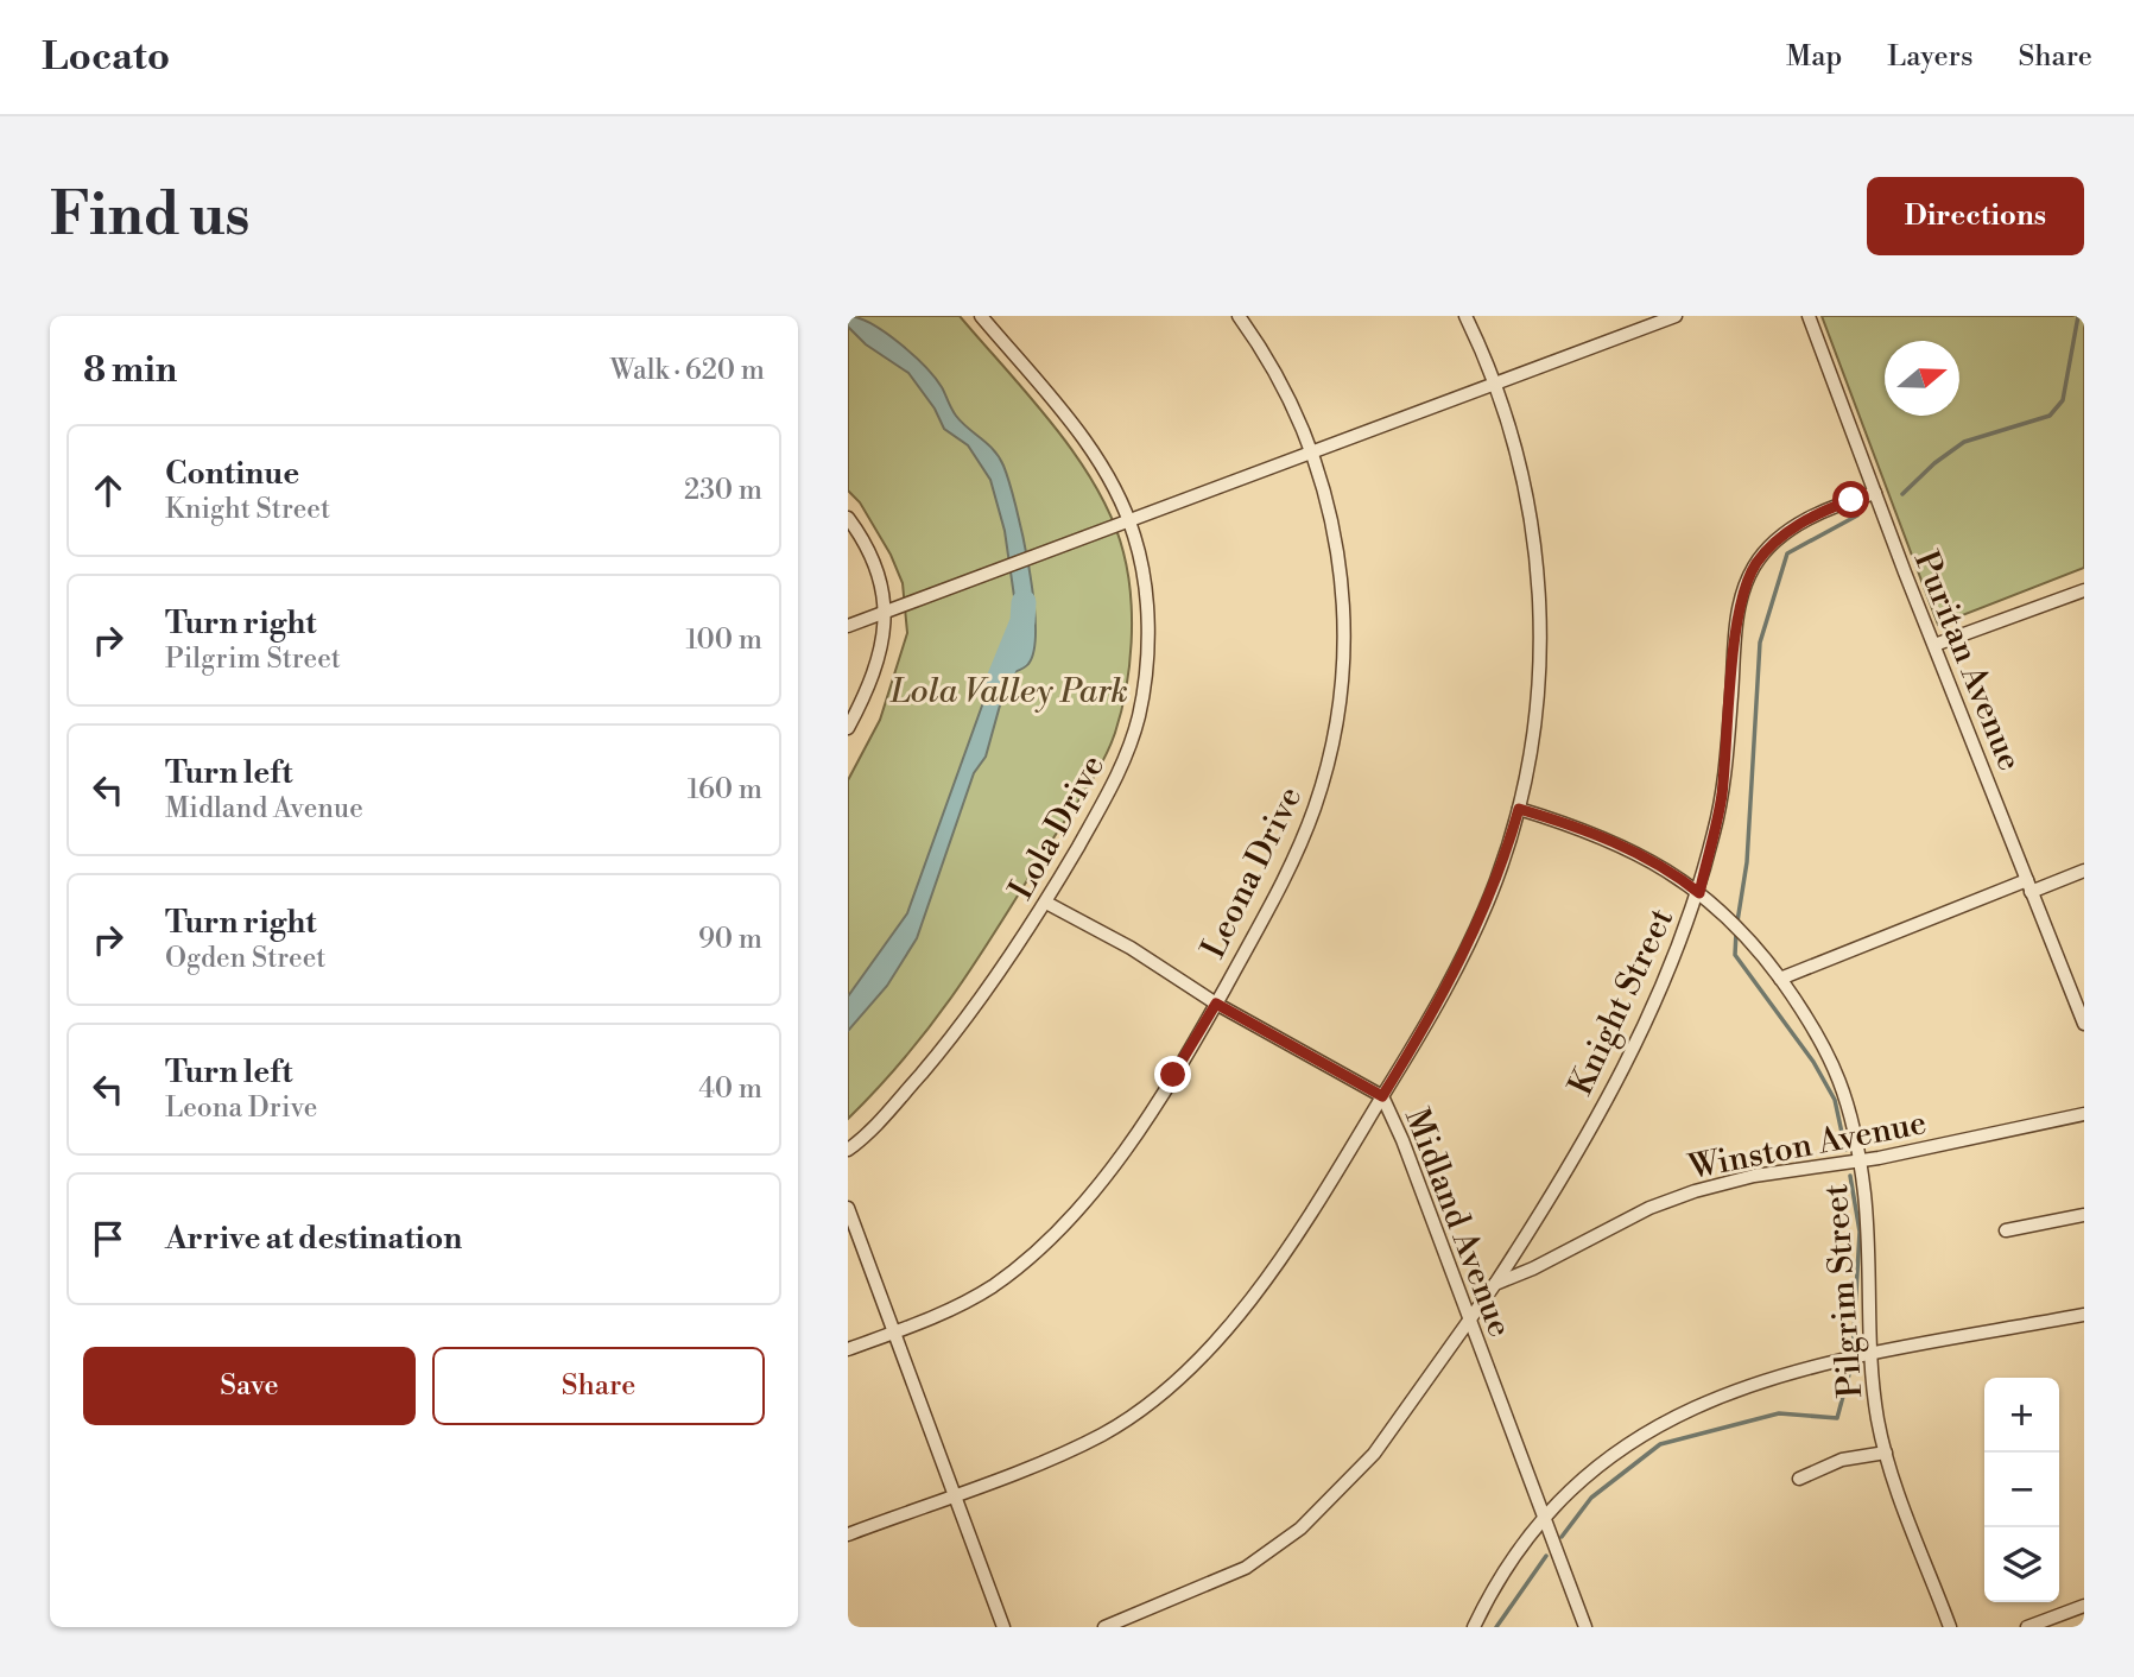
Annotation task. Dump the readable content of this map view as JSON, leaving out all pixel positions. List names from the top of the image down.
{
  "streets": {
    "street": [
      "Puritan Avenue",
      "Lola Drive",
      "Leona Drive",
      "Knight Street",
      "Winston Avenue",
      "Midland Avenue",
      "Pilgrim Street"
    ]
  },
  "crossings": [
    ["Puritan Avenue", "Knight Street"],
    ["Knight Street", "Winston Avenue"],
    ["Knight Street", "Pilgrim Street"],
    ["Winston Avenue", "Pilgrim Street"],
    ["Midland Avenue", "Pilgrim Street"]
  ],
  "parks": ["Lola Valley Park"],
  "north": "right",
  "page": {
    "header": "Locato",
    "nav": ["Map", "Layers", "Share"],
    "buttons": [
      "Directions",
      ["Save", "Share"]
    ],
    "title": "Find us",
    "heading": ["8 min", "Walk · 620 m"],
    "list": [
      ["Continue", "Knight Street", "230 m"],
      ["Turn right", "Pilgrim Street", "100 m"],
      ["Turn left", "Midland Avenue", "160 m"],
      ["Turn right", "Ogden Street", "90 m"],
      ["Turn left", "Leona Drive", "40 m"],
      "Arrive at destination"
    ],
    "map_buttons": ["+", "−"]
  }
}
